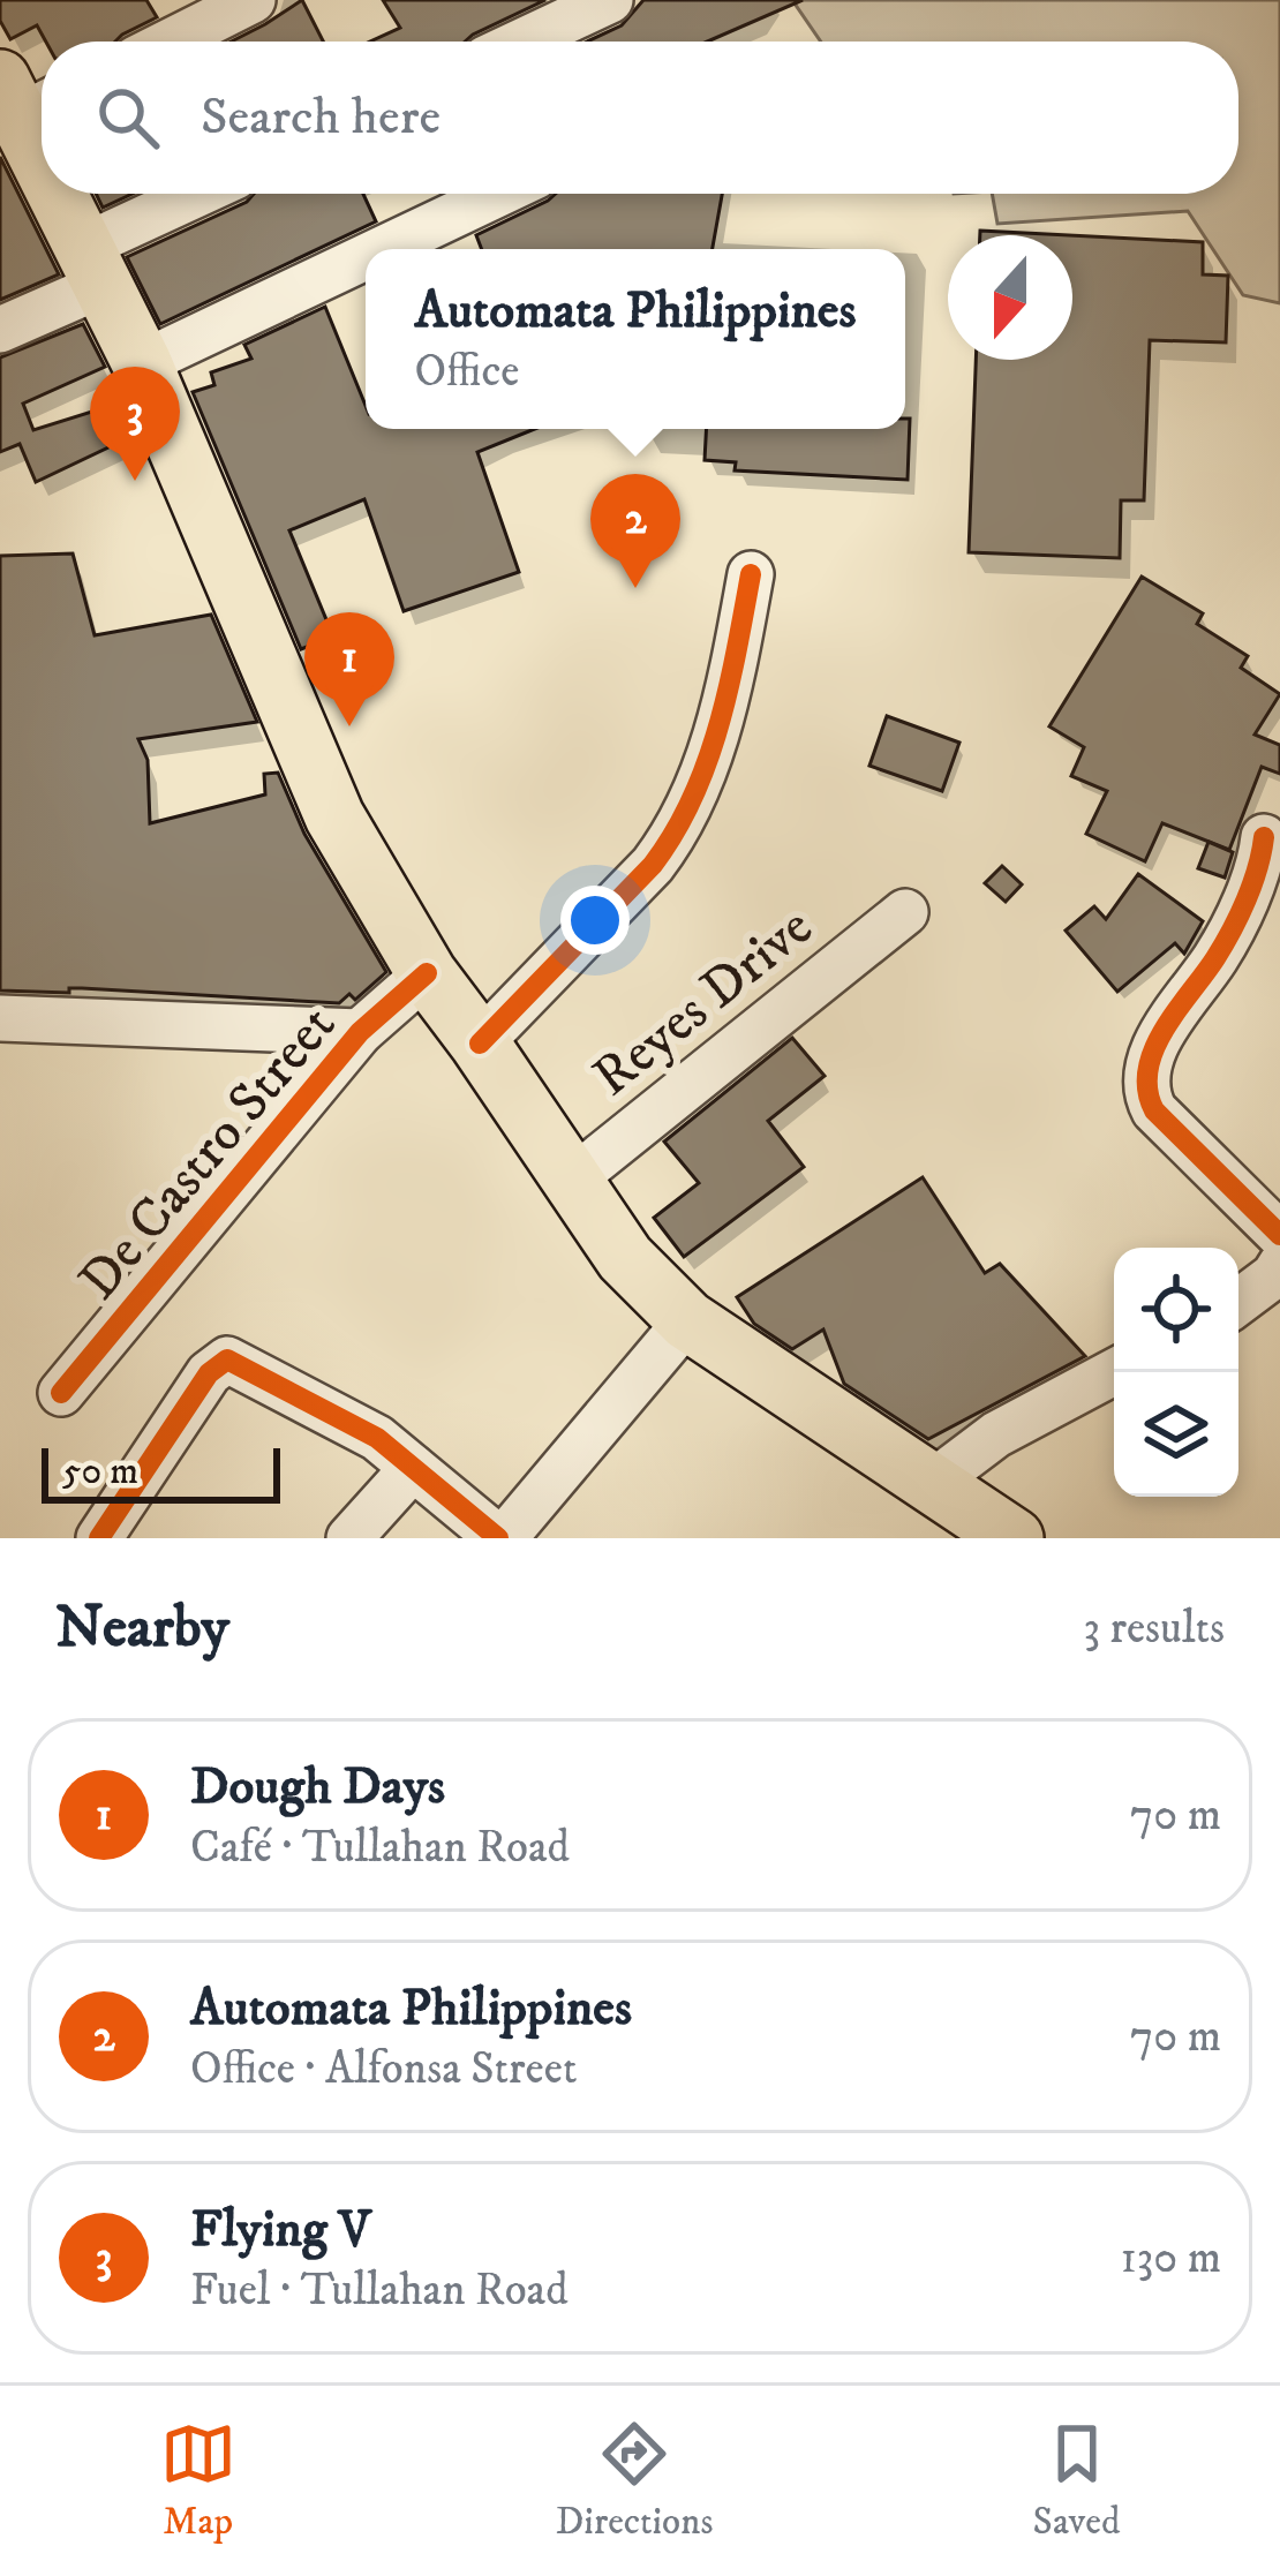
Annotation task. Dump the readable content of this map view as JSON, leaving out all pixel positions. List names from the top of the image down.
{
  "streets": {
    "street": ["Reyes Drive", "De Castro Street"]
  },
  "scale_bar": "50 m",
  "north": "bottom",
  "page": {
    "search": "Search here",
    "popup": ["Automata Philippines", "Office"],
    "pins": ["3", "2", "1"],
    "scale": "50 m",
    "heading": ["Nearby", "3 results"],
    "list": [
      {
        "mark": "1",
        "name": "Dough Days",
        "note": "Café · Tullahan Road",
        "value": "70 m"
      },
      {
        "mark": "2",
        "name": "Automata Philippines",
        "note": "Office · Alfonsa Street",
        "value": "70 m"
      },
      {
        "mark": "3",
        "name": "Flying V",
        "note": "Fuel · Tullahan Road",
        "value": "130 m"
      }
    ],
    "nav": ["Map", "Directions", "Saved"]
  }
}
